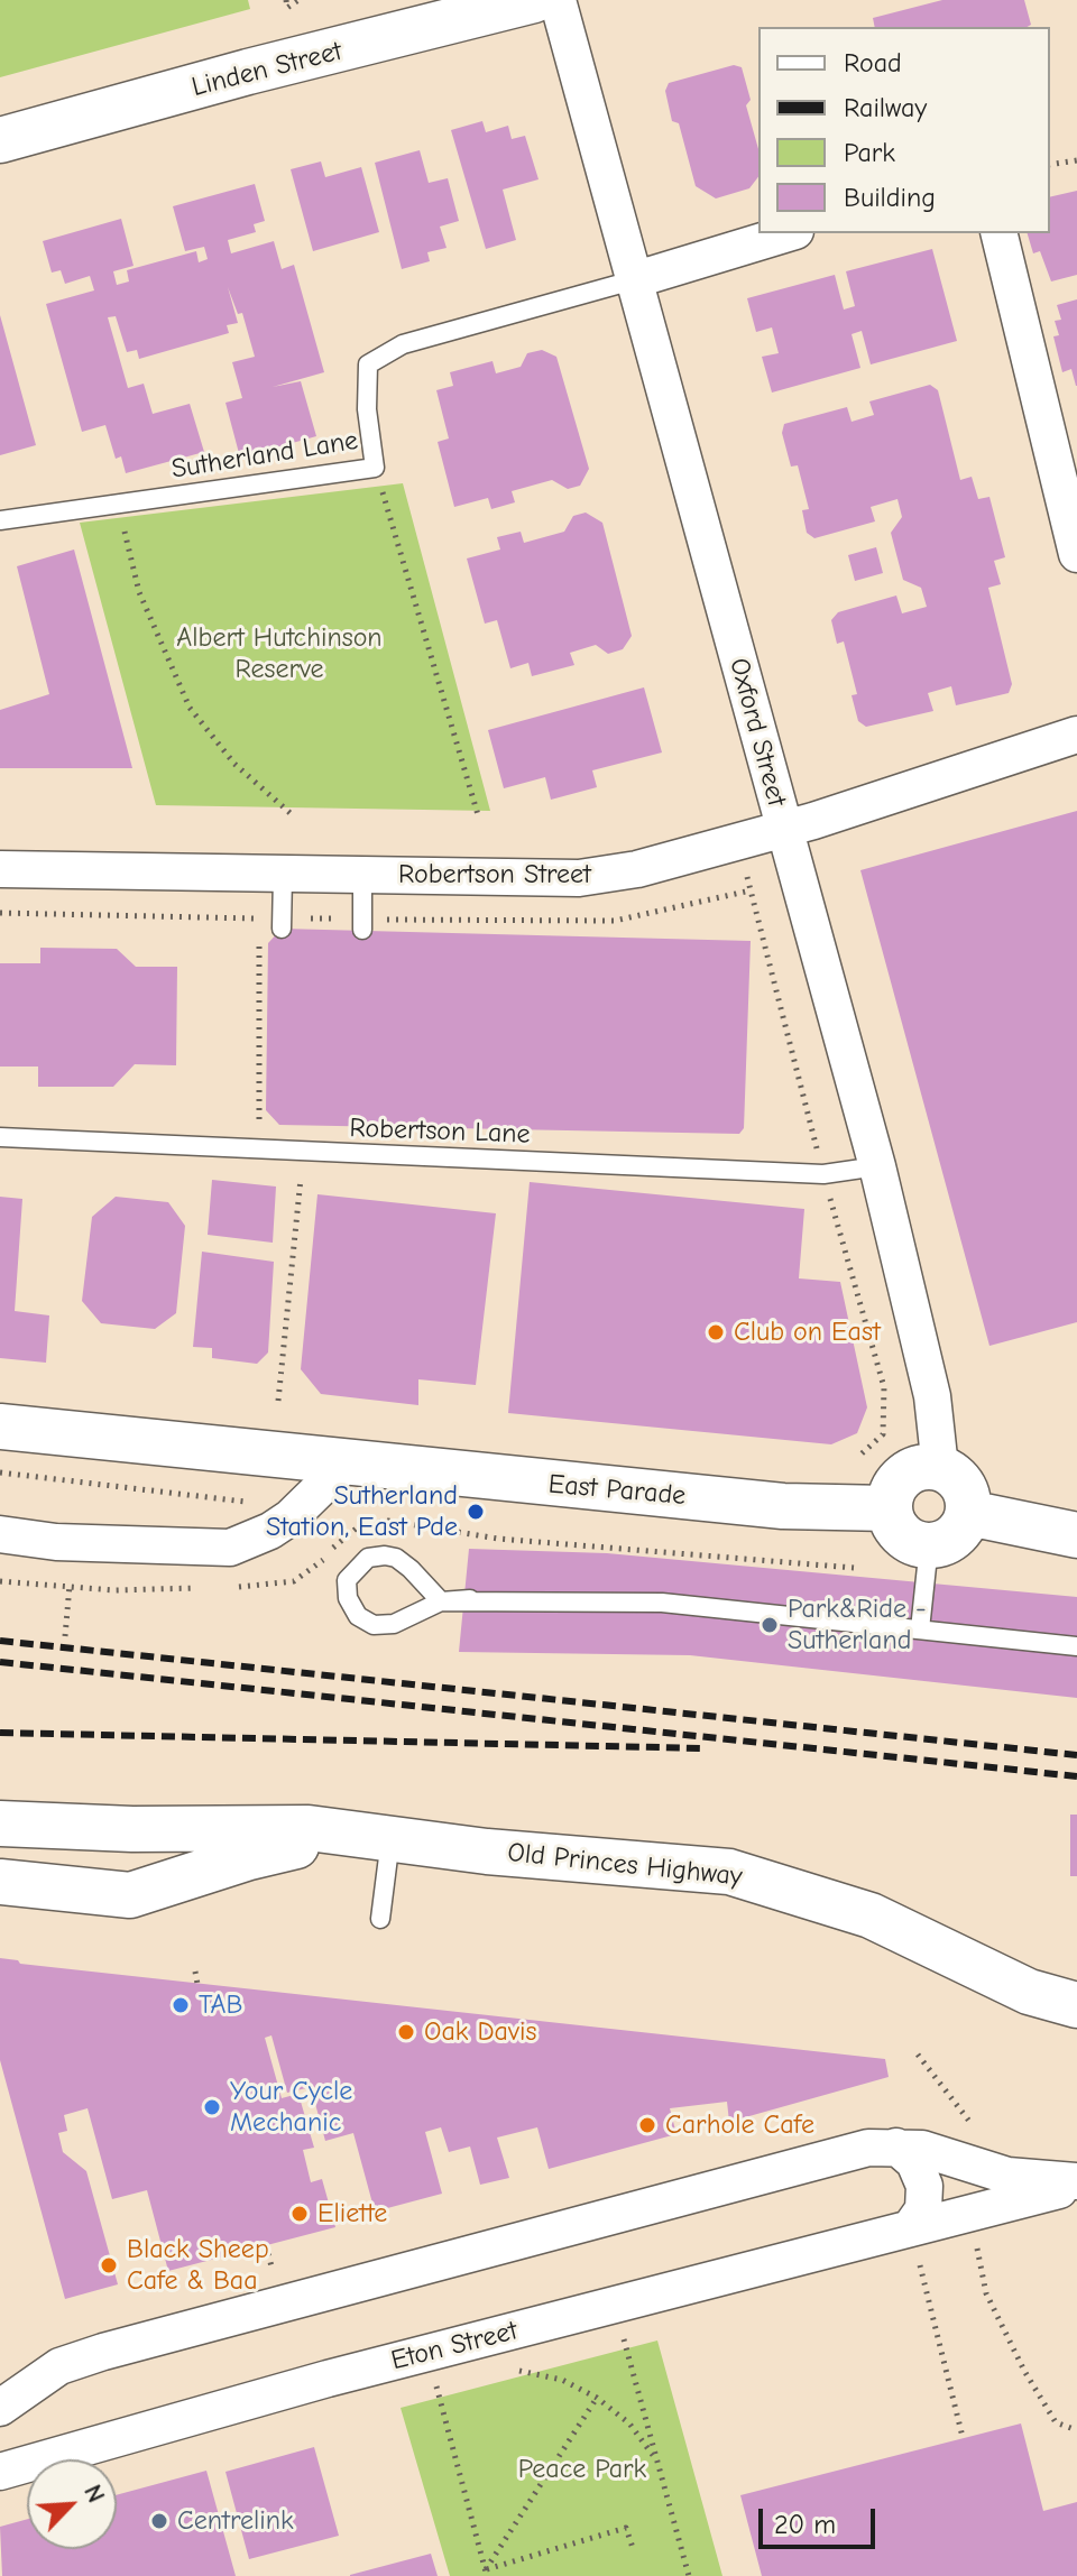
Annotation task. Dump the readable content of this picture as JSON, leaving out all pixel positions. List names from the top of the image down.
{
  "streets": {
    "street": [
      "Linden Street",
      "Oxford Street",
      "Robertson Street",
      "East Parade",
      "Old Princes Highway",
      "Eton Street"
    ],
    "lane": ["Sutherland Lane", "Robertson Lane"]
  },
  "crossings": [
    ["Sutherland Lane", "Oxford Street"],
    ["Oxford Street", "Robertson Street"],
    ["Oxford Street", "Robertson Lane"],
    ["Oxford Street", "East Parade"]
  ],
  "parks": ["Albert Hutchinson Reserve", "Peace Park"],
  "places": [
    "Club on East",
    "Sutherland Station, East Pde",
    "Park&Ride - Sutherland",
    "TAB",
    "Oak Davis",
    "Your Cycle Mechanic",
    "Carhole Cafe",
    "Eliette",
    "Black Sheep Cafe & Baa",
    "Centrelink"
  ],
  "legend": [
    "Road",
    "Railway",
    "Park",
    "Building"
  ],
  "scale_bar": "20 m",
  "north": "top right"
}
